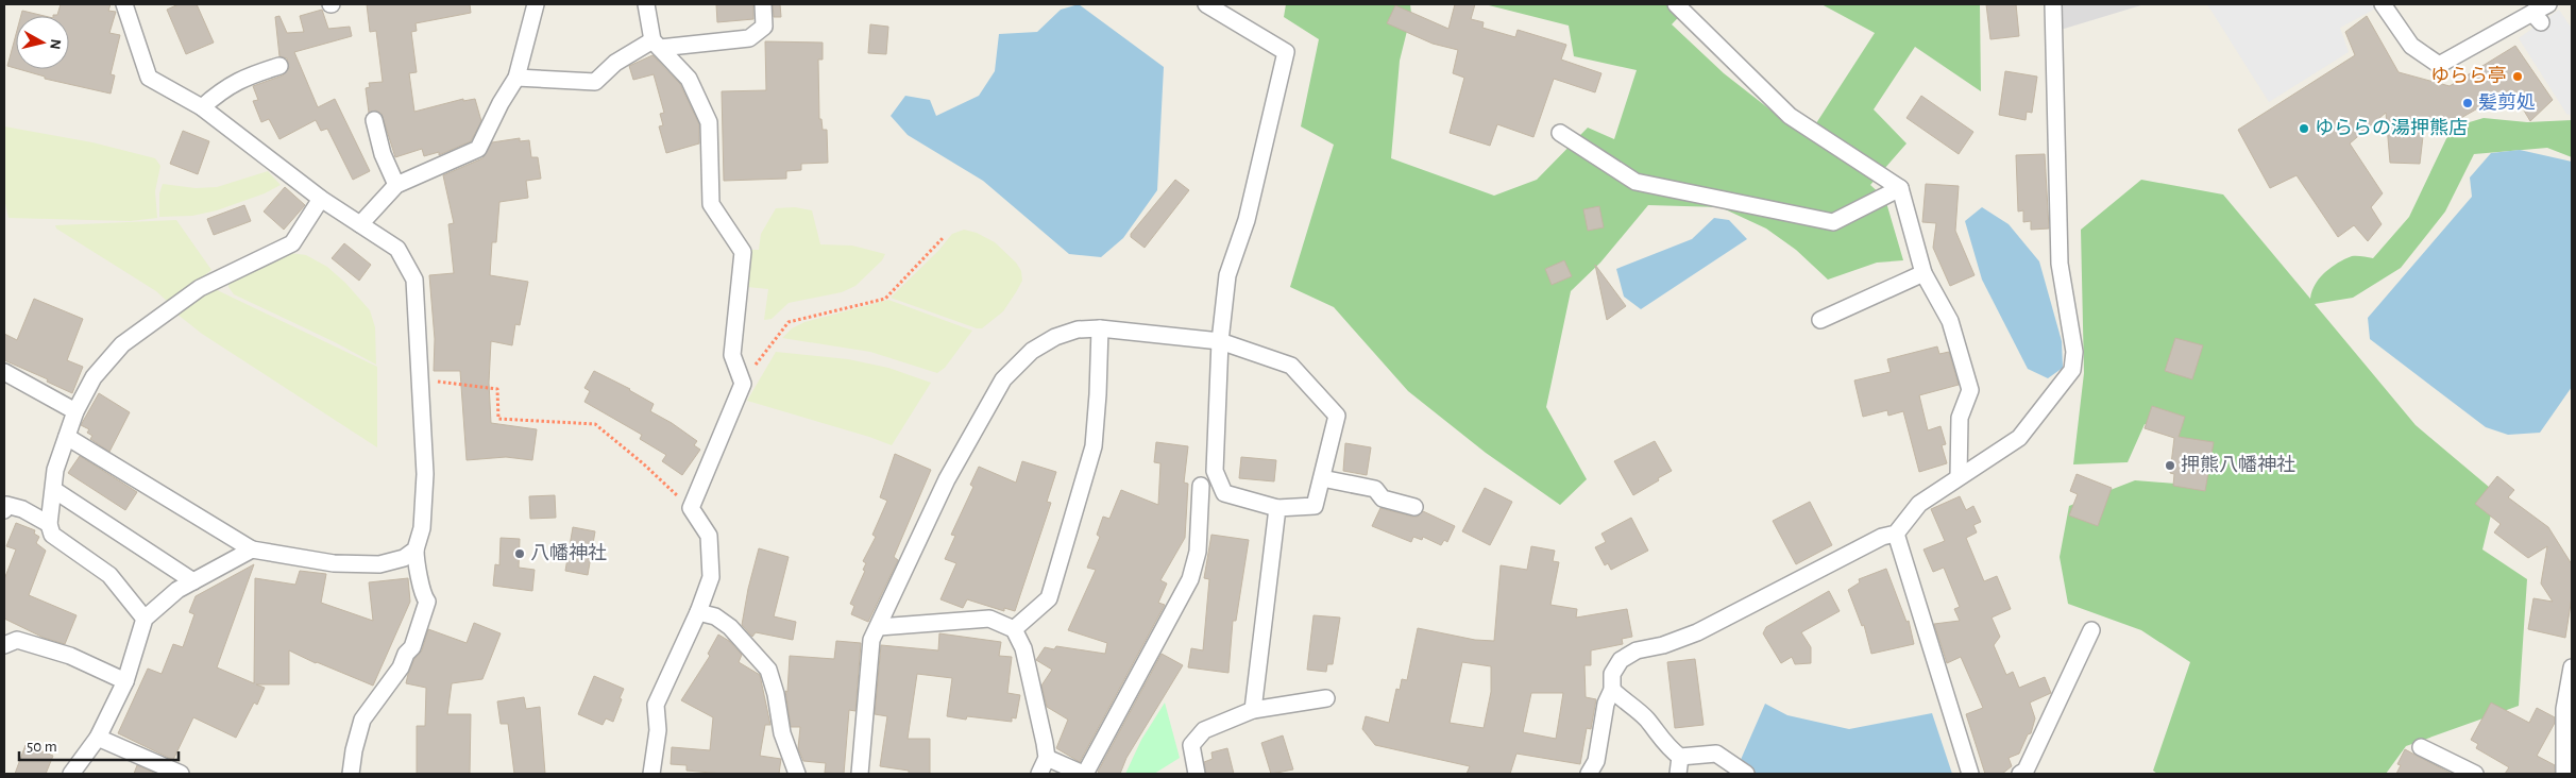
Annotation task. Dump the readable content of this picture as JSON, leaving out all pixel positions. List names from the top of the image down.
{
  "places": [
    "ゆらら亭",
    "髪剪処",
    "ゆららの湯押熊店",
    "押熊八幡神社",
    "八幡神社"
  ],
  "scale_bar": "50 m",
  "north": "right"
}
